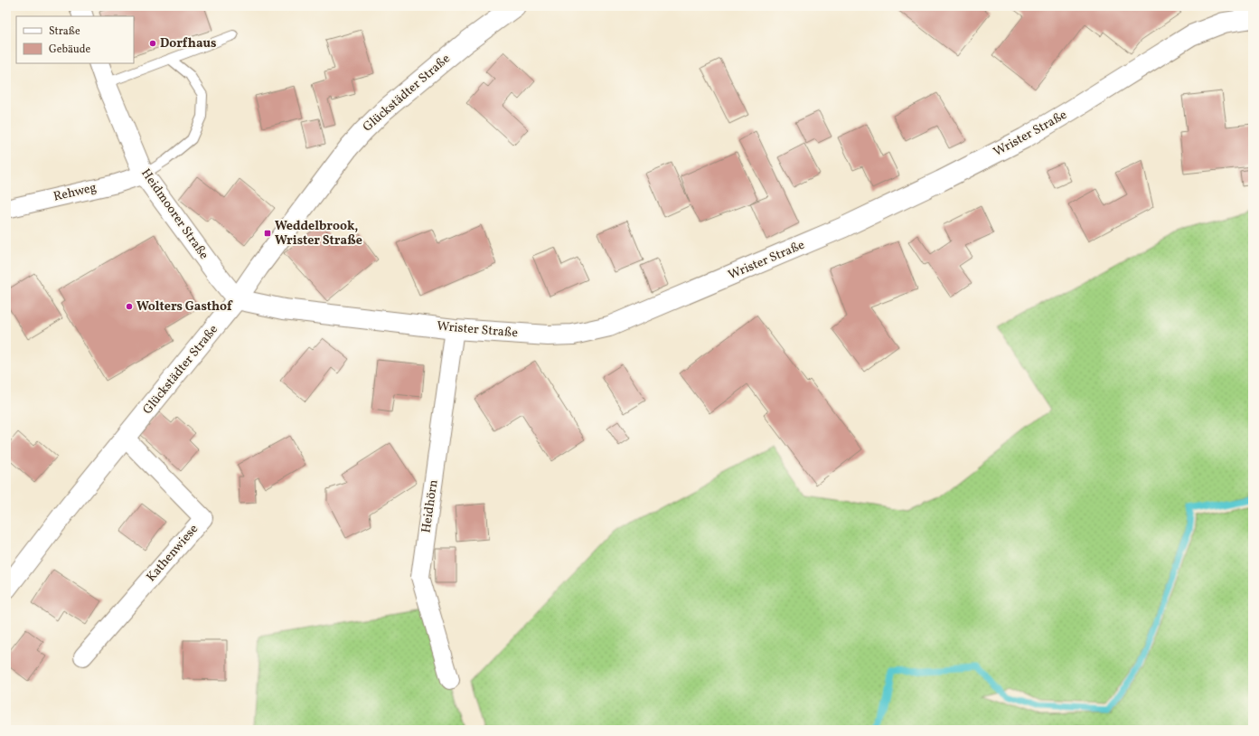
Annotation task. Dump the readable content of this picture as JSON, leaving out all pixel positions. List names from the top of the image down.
{
  "streets": {
    "street": [
      "Glückstädter Straße",
      "Wrister Straße",
      "Rehweg",
      "Heidmoorer Straße",
      "Heidhörn",
      "Kathenwiese"
    ]
  },
  "crossings": [
    ["Glückstädter Straße", "Wrister Straße"],
    ["Glückstädter Straße", "Heidmoorer Straße"],
    ["Glückstädter Straße", "Kathenwiese"],
    ["Wrister Straße", "Heidmoorer Straße"],
    ["Wrister Straße", "Heidhörn"],
    ["Rehweg", "Heidmoorer Straße"]
  ],
  "places": {
    "other": ["Dorfhaus", "Wolters Gasthof"],
    "transit": ["Weddelbrook, Wrister Straße"]
  },
  "legend": ["Straße", "Gebäude"]
}
